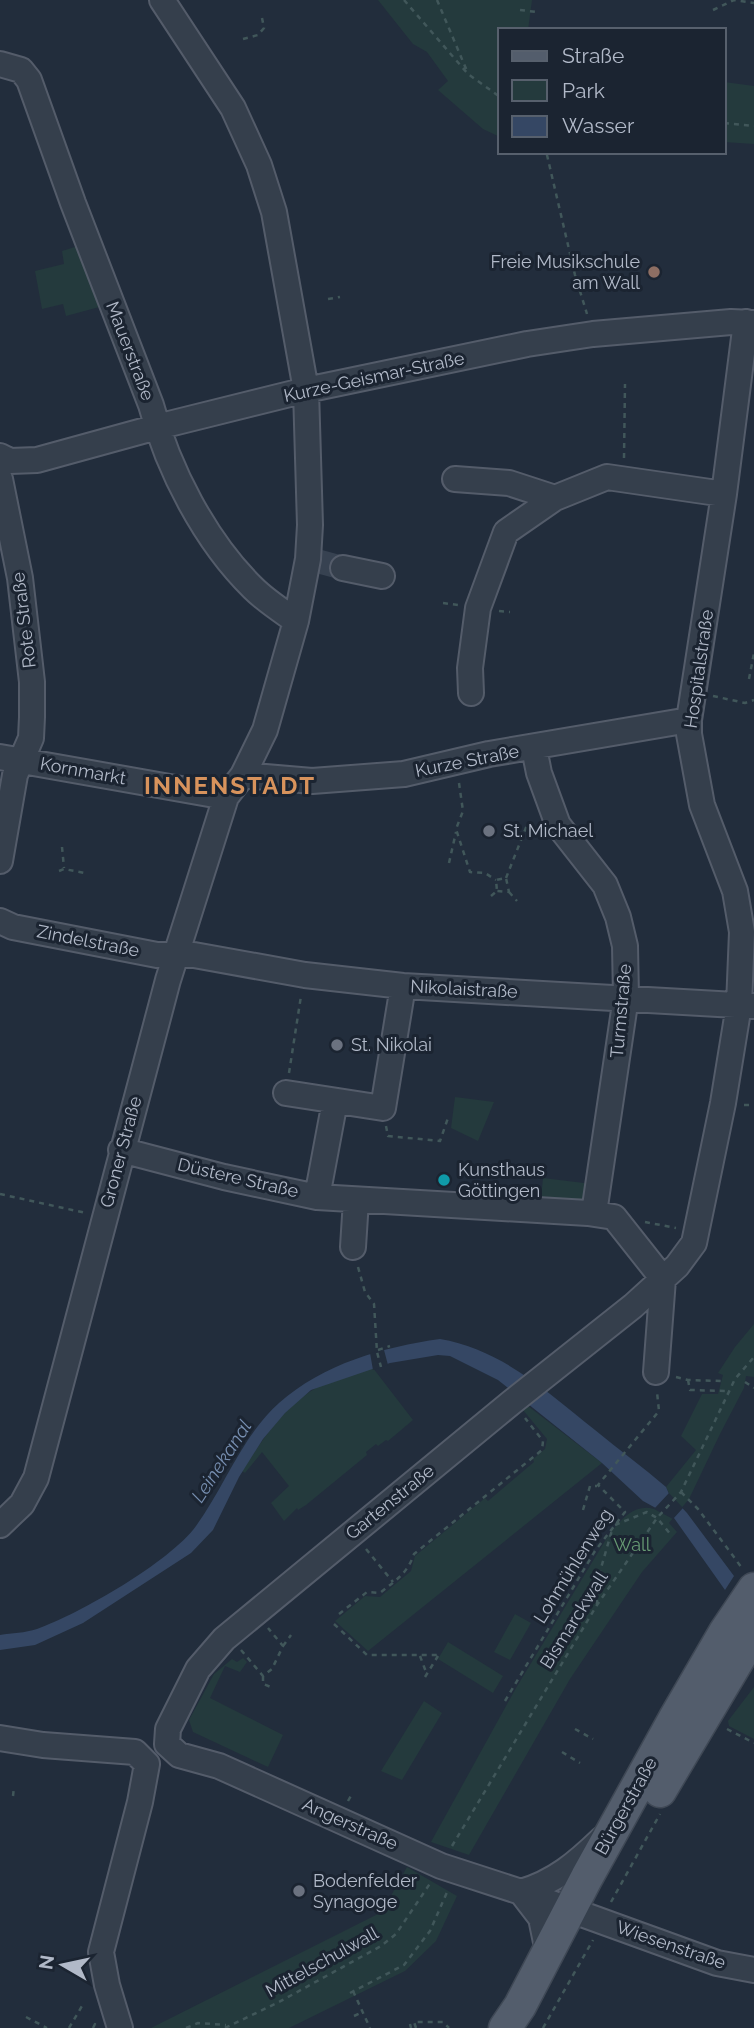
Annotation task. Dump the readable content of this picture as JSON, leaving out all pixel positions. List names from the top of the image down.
{
  "streets": {
    "main road": ["Bürgerstraße"],
    "street": [
      "Mauerstraße",
      "Kurze-Geismar-Straße",
      "Rote Straße",
      "Hospitalstraße",
      "Kurze Straße",
      "Kornmarkt",
      "Zindelstraße",
      "Nikolaistraße",
      "Turmstraße",
      "Groner Straße",
      "Düstere Straße",
      "Gartenstraße",
      "Angerstraße",
      "Wiesenstraße"
    ],
    "path": ["Lohmühlenweg", "Bismarckwall", "Mittelschulwall"]
  },
  "crossings": [
    ["Mauerstraße", "Kurze-Geismar-Straße"],
    ["Mauerstraße", "Groner Straße"],
    ["Kurze-Geismar-Straße", "Hospitalstraße"],
    ["Kurze-Geismar-Straße", "Groner Straße"],
    ["Rote Straße", "Kornmarkt"],
    ["Hospitalstraße", "Kurze Straße"],
    ["Hospitalstraße", "Nikolaistraße"],
    ["Hospitalstraße", "Gartenstraße"],
    ["Kurze Straße", "Turmstraße"],
    ["Kurze Straße", "Groner Straße"],
    ["Kornmarkt", "Groner Straße"],
    ["Zindelstraße", "Nikolaistraße"],
    ["Zindelstraße", "Groner Straße"],
    ["Nikolaistraße", "Turmstraße"],
    ["Nikolaistraße", "Groner Straße"],
    ["Turmstraße", "Düstere Straße"],
    ["Groner Straße", "Düstere Straße"],
    ["Gartenstraße", "Angerstraße"],
    ["Bismarckwall", "Angerstraße"],
    ["Bismarckwall", "Mittelschulwall"],
    ["Bürgerstraße", "Angerstraße"],
    ["Bürgerstraße", "Wiesenstraße"],
    ["Angerstraße", "Wiesenstraße"],
    ["Angerstraße", "Mittelschulwall"]
  ],
  "districts": ["INNENSTADT"],
  "water": ["Leinekanal"],
  "parks": ["Wall"],
  "places": [
    "Freie Musikschule am Wall",
    "St. Michael",
    "St. Nikolai",
    "Kunsthaus Göttingen",
    "Bodenfelder Synagoge"
  ],
  "legend": ["Straße", "Park", "Wasser"],
  "north": "left"
}
